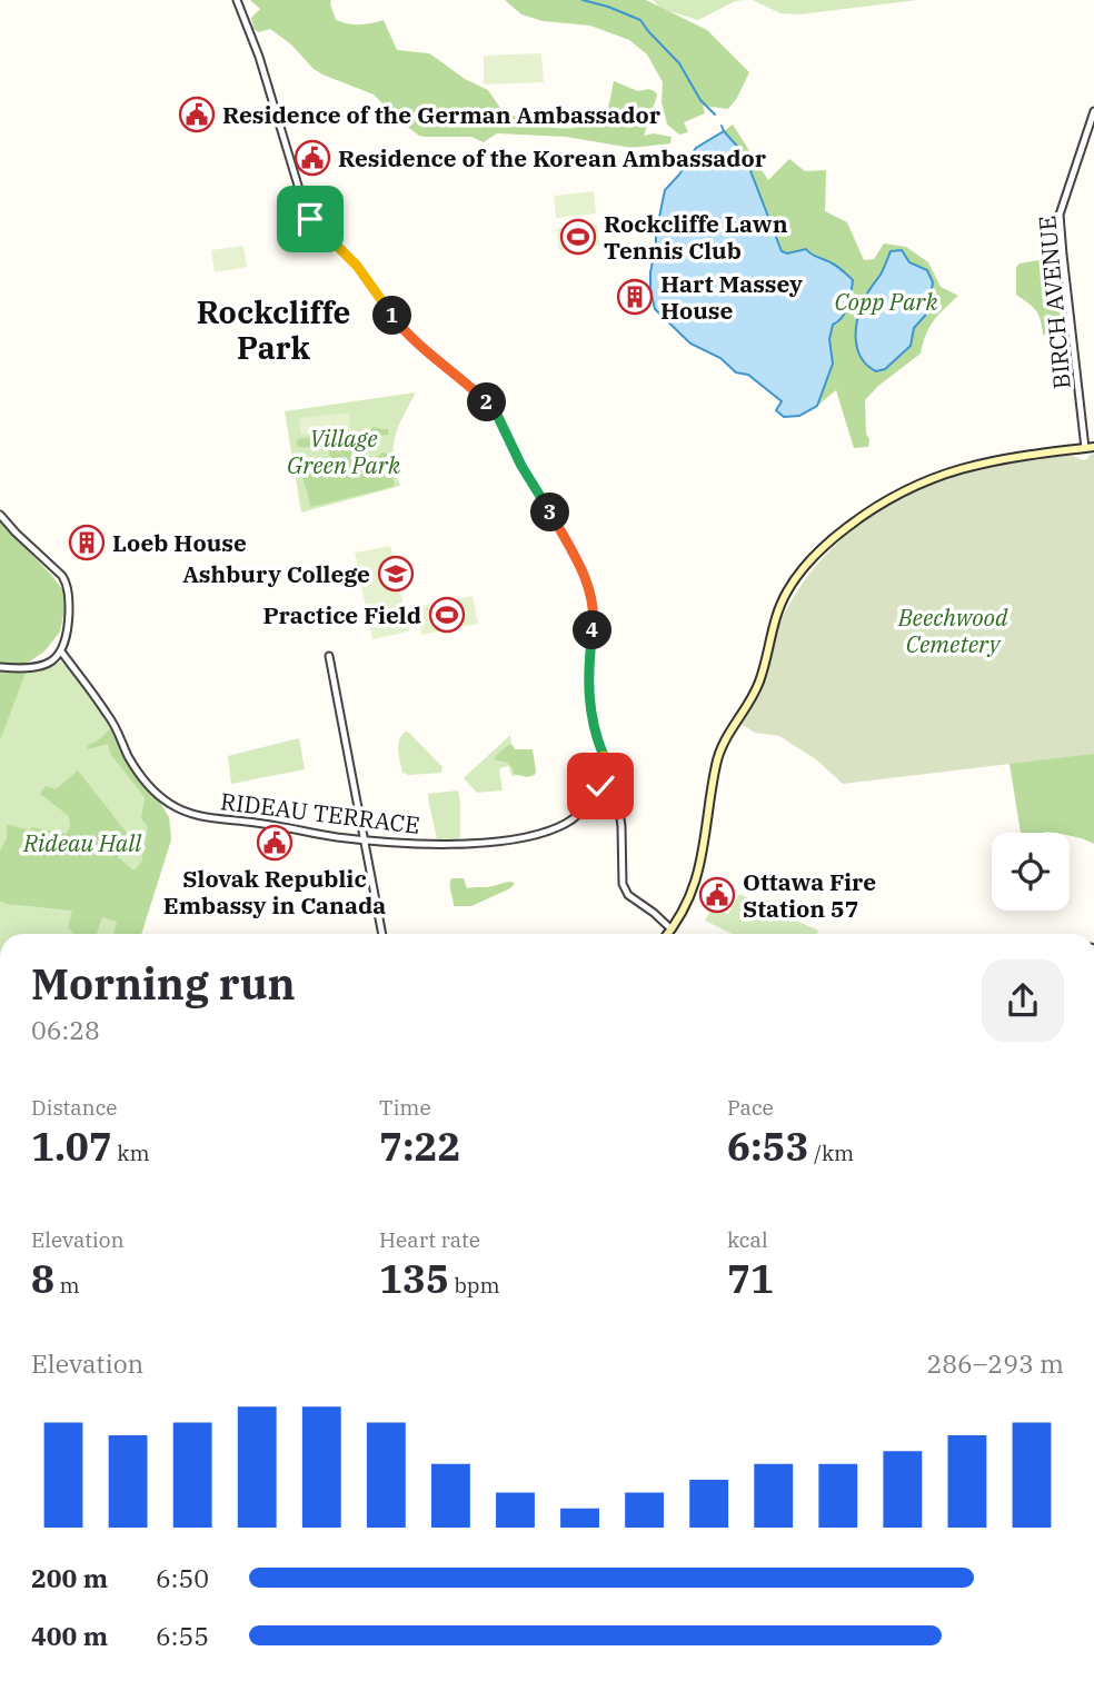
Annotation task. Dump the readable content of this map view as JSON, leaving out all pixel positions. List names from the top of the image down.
{
  "streets": {
    "street": ["BIRCH AVENUE", "RIDEAU TERRACE"]
  },
  "districts": ["Rockcliffe Park"],
  "parks": [
    "Copp Park",
    "Village Green Park",
    "Beechwood Cemetery",
    "Rideau Hall"
  ],
  "places": {
    "public building": [
      "Residence of the German Ambassador",
      "Residence of the Korean Ambassador",
      "Slovak Republic Embassy in Canada",
      "Ottawa Fire Station 57"
    ],
    "sports": ["Rockcliffe Lawn Tennis Club", "Practice Field"],
    "building": ["Hart Massey House", "Loeb House"],
    "school or university": ["Ashbury College"]
  },
  "page": {
    "pins": [
      "1",
      "2",
      "3",
      "4"
    ],
    "heading": ["Morning run", "06:28"],
    "stats": [
      ["Distance", "1.07 km"],
      ["Time", "7:22"],
      ["Pace", "6:53 /km"],
      ["Elevation", "8 m"],
      ["Heart rate", "135 bpm"],
      ["kcal", "71"]
    ],
    "chart": ["Elevation", "286–293 m"],
    "list": [
      {
        "name": "200 m",
        "note": "6:50"
      },
      {
        "name": "400 m",
        "note": "6:55"
      }
    ]
  }
}
